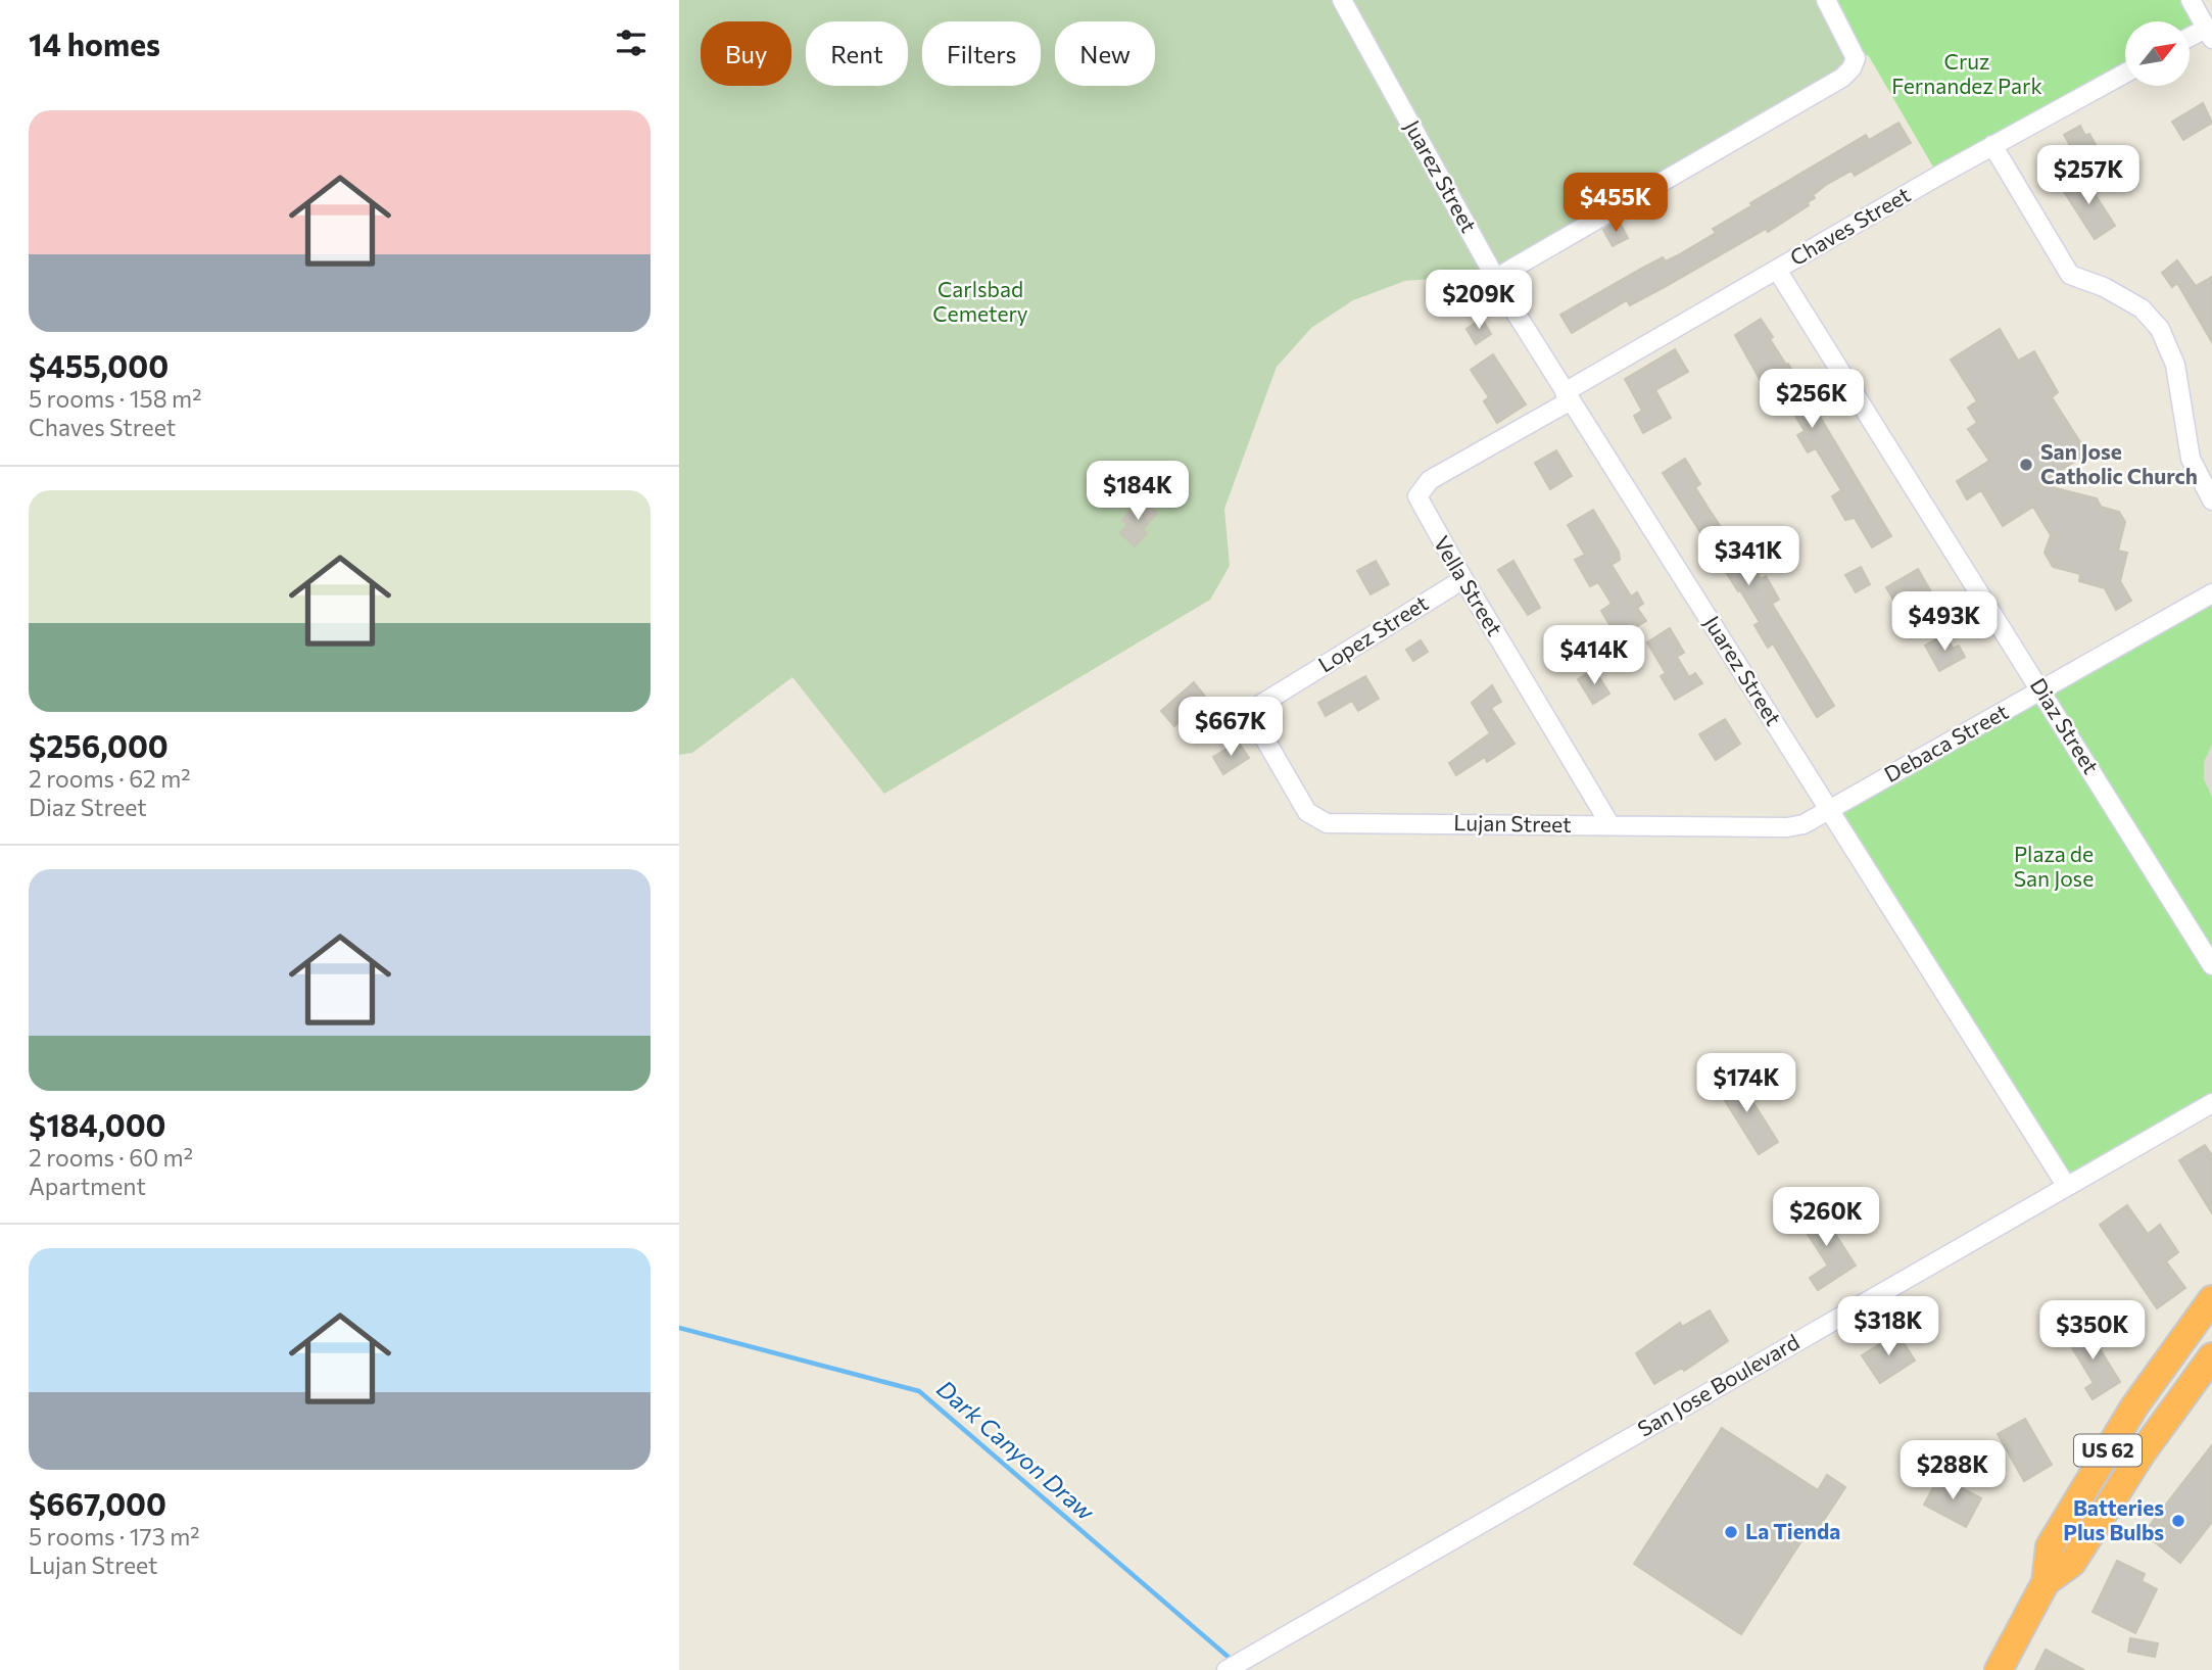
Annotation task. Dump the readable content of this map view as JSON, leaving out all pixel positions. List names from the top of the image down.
{
  "streets": {
    "highway": ["US 62"],
    "street": [
      "Juarez Street",
      "Chaves Street",
      "Vella Street",
      "Lopez Street",
      "Diaz Street",
      "Debaca Street",
      "Lujan Street",
      "San Jose Boulevard"
    ]
  },
  "crossings": [
    ["Juarez Street", "Chaves Street"],
    ["Juarez Street", "Debaca Street"],
    ["Juarez Street", "Lujan Street"],
    ["Juarez Street", "San Jose Boulevard"],
    ["Chaves Street", "Vella Street"],
    ["Chaves Street", "Diaz Street"],
    ["Vella Street", "Lopez Street"],
    ["Vella Street", "Lujan Street"],
    ["Lopez Street", "Lujan Street"],
    ["Diaz Street", "Debaca Street"],
    ["Debaca Street", "Lujan Street"]
  ],
  "water": ["Dark Canyon Draw"],
  "parks": ["Cruz Fernandez Park", "Carlsbad Cemetery", "Plaza de San Jose"],
  "places": ["San Jose Catholic Church", "Batteries Plus Bulbs", "La Tienda"],
  "north": "top right",
  "page": {
    "heading": "14 homes",
    "chip": [
      "Buy",
      "Rent",
      "Filters",
      "New"
    ],
    "list": [
      {
        "name": "$455,000",
        "note": "5 rooms · 158 m² · Chaves Street"
      },
      {
        "name": "$256,000",
        "note": "2 rooms · 62 m² · Diaz Street"
      },
      {
        "name": "$184,000",
        "note": "2 rooms · 60 m² · Apartment"
      },
      {
        "name": "$667,000",
        "note": "5 rooms · 173 m² · Lujan Street"
      }
    ],
    "price": [
      "$257K",
      "$455K",
      "$209K",
      "$256K",
      "$184K",
      "$341K",
      "$493K",
      "$414K",
      "$667K",
      "$174K",
      "$260K",
      "$318K",
      "$350K",
      "$288K"
    ]
  }
}
